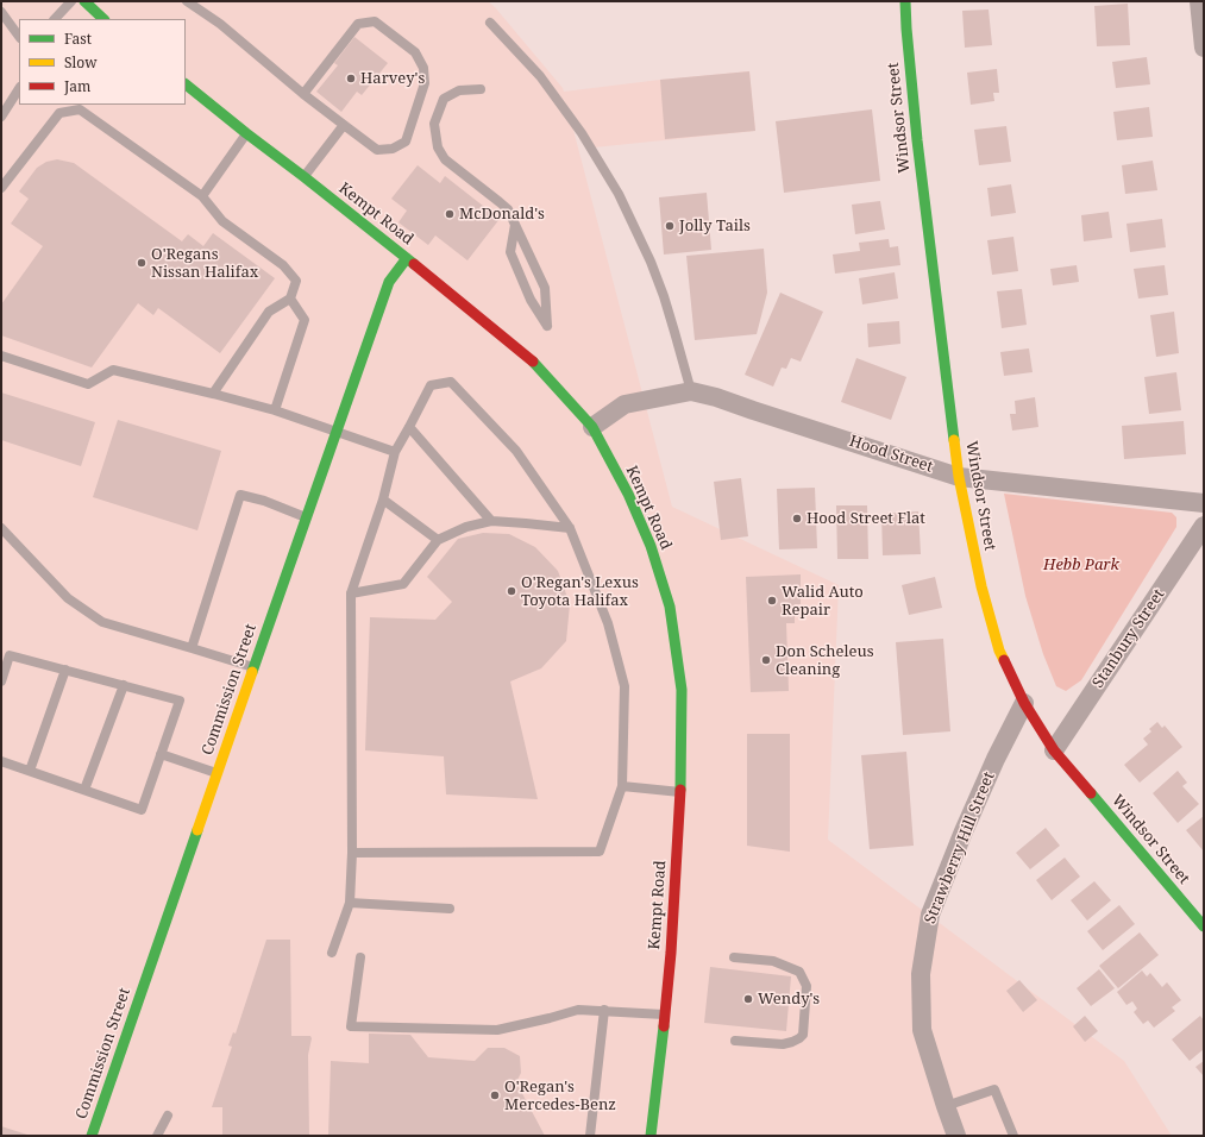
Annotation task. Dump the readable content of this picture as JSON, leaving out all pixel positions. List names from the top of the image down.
{
  "streets": {
    "street": [
      "Windsor Street",
      "Kempt Road",
      "Hood Street",
      "Stanbury Street",
      "Commission Street",
      "Strawberry Hill Street"
    ]
  },
  "crossings": [
    ["Windsor Street", "Hood Street"],
    ["Windsor Street", "Stanbury Street"],
    ["Windsor Street", "Strawberry Hill Street"],
    ["Kempt Road", "Hood Street"],
    ["Kempt Road", "Commission Street"]
  ],
  "parks": ["Hebb Park"],
  "places": [
    "Harvey's",
    "McDonald's",
    "Jolly Tails",
    "O'Regans Nissan Halifax",
    "Hood Street Flat",
    "O'Regan's Lexus Toyota Halifax",
    "Walid Auto Repair",
    "Don Scheleus Cleaning",
    "Wendy's",
    "O'Regan's Mercedes-Benz"
  ],
  "legend": ["Fast", "Slow", "Jam"]
}
